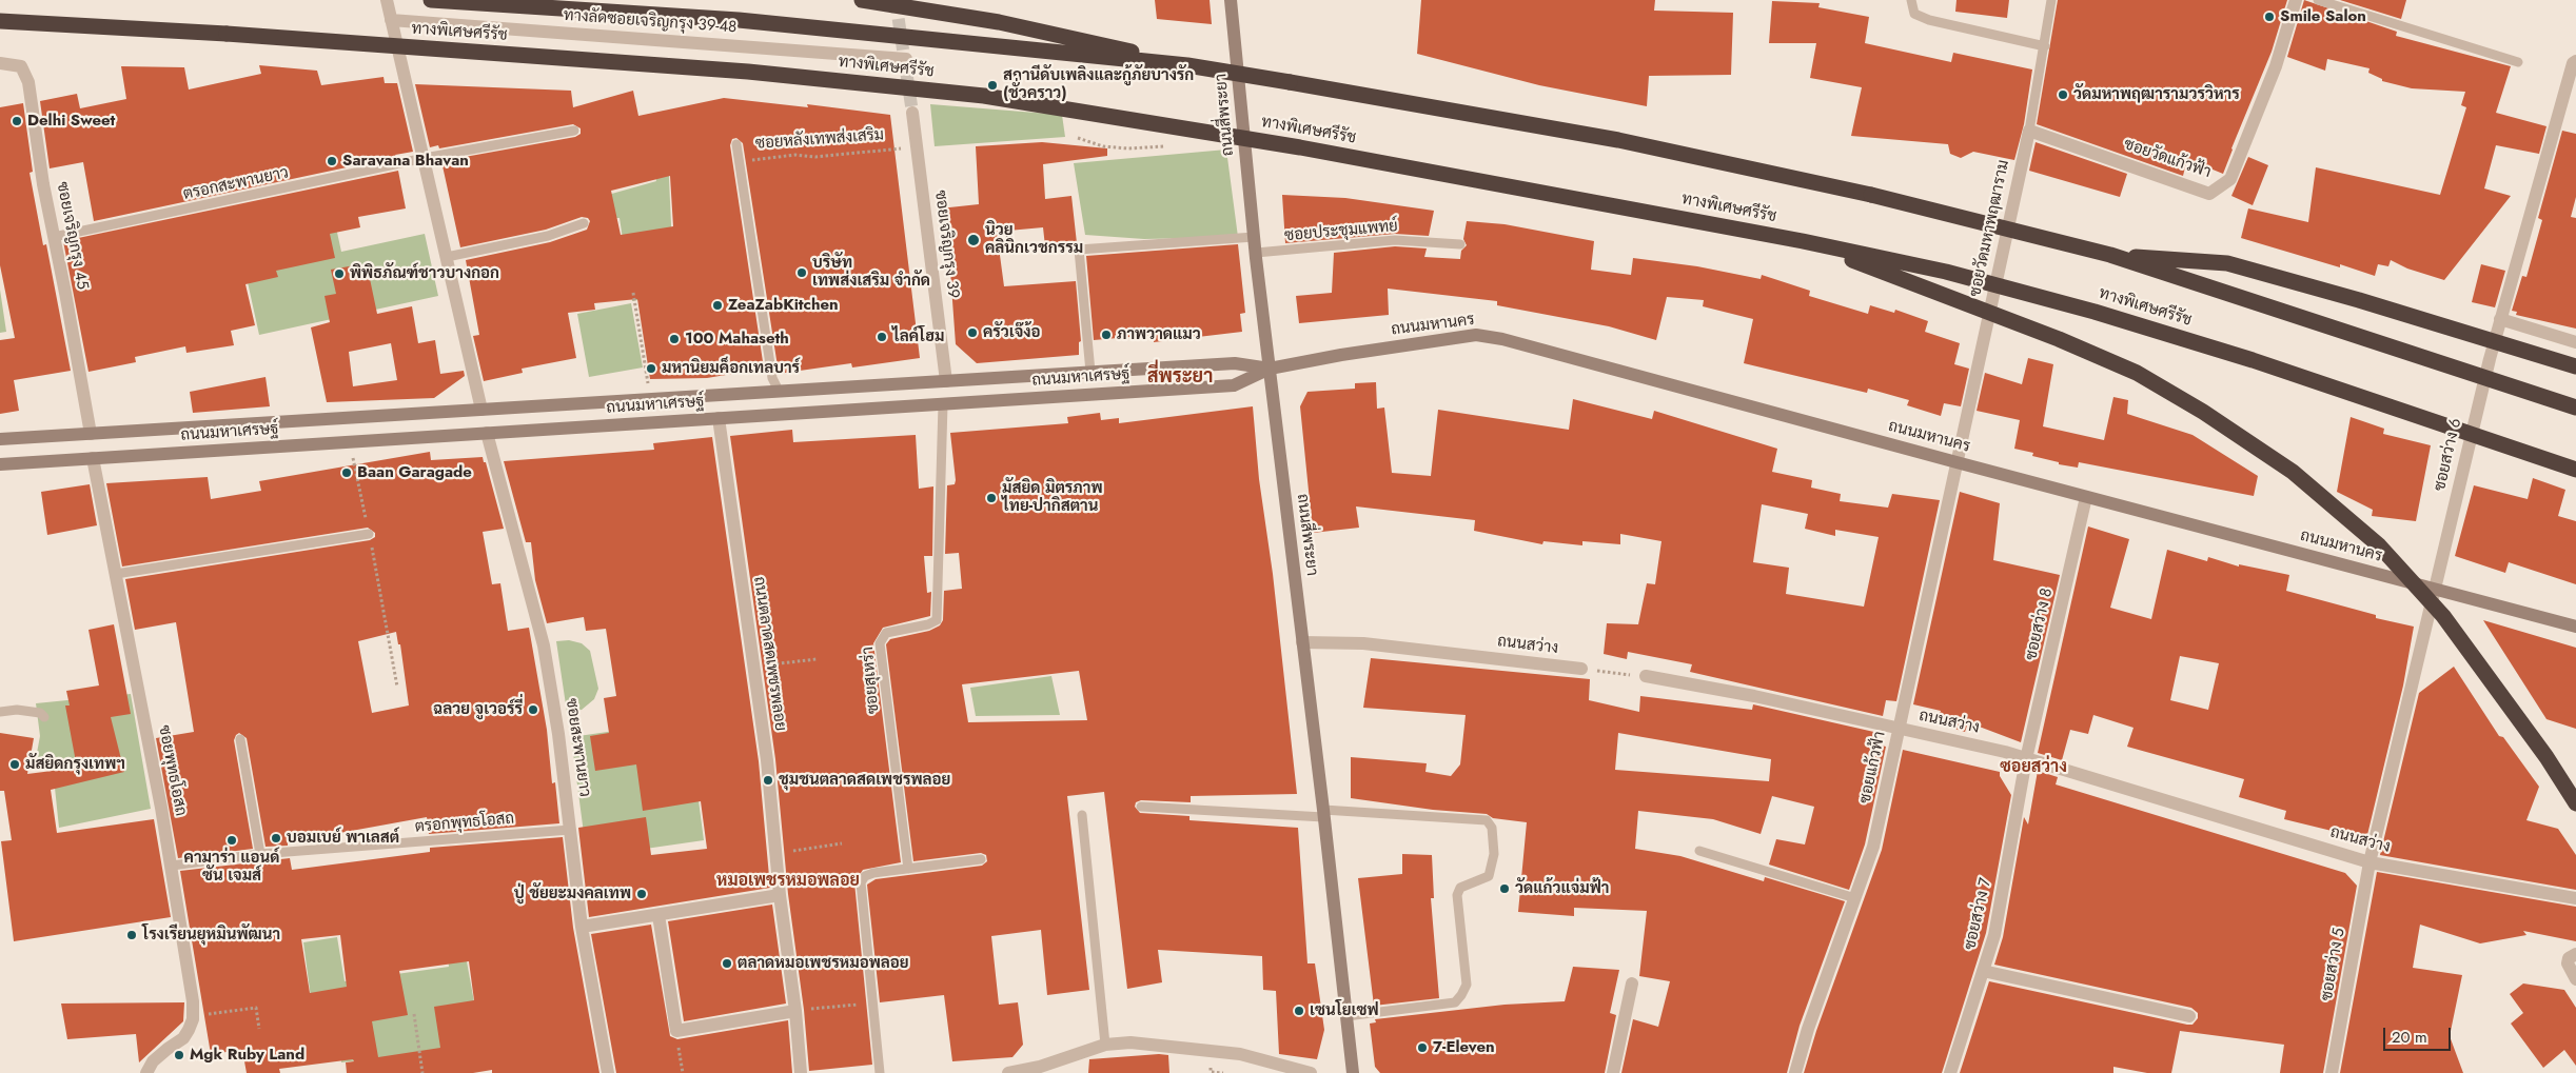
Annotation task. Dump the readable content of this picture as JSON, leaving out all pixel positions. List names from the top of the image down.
{
  "streets": {
    "highway": ["ทางพิเศษศรีรัช"],
    "main road": ["ถนนสี่พระยา", "ถนนมหานคร", "ถนนมหาเศรษฐ์"],
    "street": [
      "ทางลัดซอยเจริญกรุง 39-48",
      "ซอยวัดแก้วฟ้า",
      "ซอยวัดมหาพฤฒาราม",
      "ซอยเจริญกรุง 45",
      "ซอยเจริญกรุง 39",
      "ซอยสว่าง 6",
      "ซอยสว่าง 8",
      "ถนนสว่าง",
      "ถนนตลาดสดเพชรพลอย",
      "ซอยสะพานยาว",
      "ซอยแก้วฟ้า",
      "ซอยพุทธโอสถ",
      "ซอยสว่าง 7",
      "ซอยสว่าง 5"
    ],
    "lane": [
      "ซอยหลังเทพส่งเสริม",
      "ตรอกสะพานยาว",
      "ซอยประชุมแพทย์",
      "ซอยสุเหร่า",
      "ตรอกพุทธโอสถ"
    ]
  },
  "crossings": [
    ["ถนนสี่พระยา", "ซอยประชุมแพทย์"],
    ["ถนนสี่พระยา", "ถนนมหานคร"],
    ["ถนนสี่พระยา", "ถนนมหาเศรษฐ์"],
    ["ถนนสี่พระยา", "ถนนสว่าง"],
    ["ซอยหลังเทพส่งเสริม", "ถนนมหาเศรษฐ์"],
    ["ซอยวัดแก้วฟ้า", "ซอยวัดมหาพฤฒาราม"],
    ["ตรอกสะพานยาว", "ซอยเจริญกรุง 45"],
    ["ซอยวัดมหาพฤฒาราม", "ถนนมหานคร"],
    ["ซอยวัดมหาพฤฒาราม", "ซอยแก้วฟ้า"],
    ["ซอยเจริญกรุง 45", "ถนนมหาเศรษฐ์"],
    ["ซอยเจริญกรุง 39", "ถนนมหาเศรษฐ์"],
    ["ถนนมหานคร", "ถนนมหาเศรษฐ์"],
    ["ถนนมหานคร", "ซอยสว่าง 6"],
    ["ถนนมหานคร", "ซอยสว่าง 8"],
    ["ถนนมหานคร", "ซอยแก้วฟ้า"],
    ["ถนนมหาเศรษฐ์", "ถนนตลาดสดเพชรพลอย"],
    ["ถนนมหาเศรษฐ์", "ซอยสุเหร่า"],
    ["ถนนมหาเศรษฐ์", "ซอยสะพานยาว"],
    ["ถนนมหาเศรษฐ์", "ซอยพุทธโอสถ"],
    ["ซอยสว่าง 6", "ถนนสว่าง"],
    ["ซอยสว่าง 6", "ซอยสว่าง 5"],
    ["ซอยสว่าง 8", "ถนนสว่าง"],
    ["ซอยสว่าง 8", "ซอยสว่าง 7"],
    ["ถนนสว่าง", "ซอยแก้วฟ้า"],
    ["ถนนสว่าง", "ซอยสว่าง 7"],
    ["ถนนสว่าง", "ซอยสว่าง 5"],
    ["ซอยสะพานยาว", "ตรอกพุทธโอสถ"],
    ["ซอยพุทธโอสถ", "ตรอกพุทธโอสถ"]
  ],
  "districts": ["สี่พระยา", "ซอยสว่าง", "หมอเพชรหมอพลอย"],
  "places": [
    "Smile Salon",
    "สถานีดับเพลิงและกู้ภัยบางรัก (ชั่วคราว)",
    "วัดมหาพฤฒารามวรวิหาร",
    "Delhi Sweet",
    "Saravana Bhavan",
    "นิวยู คลินิกเวชกรรม",
    "บริษัท เทพส่งเสริม จำกัด",
    "พิพิธภัณฑ์ชาวบางกอก",
    "ZeaZabKitchen",
    "ครัวเจ๊ง้อ",
    "ภาพวาดแมว",
    "ไลค์โฮม",
    "100 Mahaseth",
    "มหานิยมค็อกเทลบาร์",
    "Baan Garagade",
    "มัสยิด มิตรภาพ ไทย-ปากิสตาน",
    "ฉลวย จูเวอร์รี่",
    "มัสยิดกรุงเทพฯ",
    "ชุมชนตลาดสดเพชรพลอย",
    "บอมเบย์ พาเลสต์",
    "คามาร่า แอนด์ ซัน เจมส์",
    "วัดแก้วแจ่มฟ้า",
    "ปู่ ชัยยะมงคลเทพ",
    "โรงเรียนยุหมินพัฒนา",
    "ตลาดหมอเพชรหมอพลอย",
    "เซนโยเซฟ",
    "7-Eleven",
    "Mgk Ruby Land"
  ],
  "scale_bar": "20 m"
}
